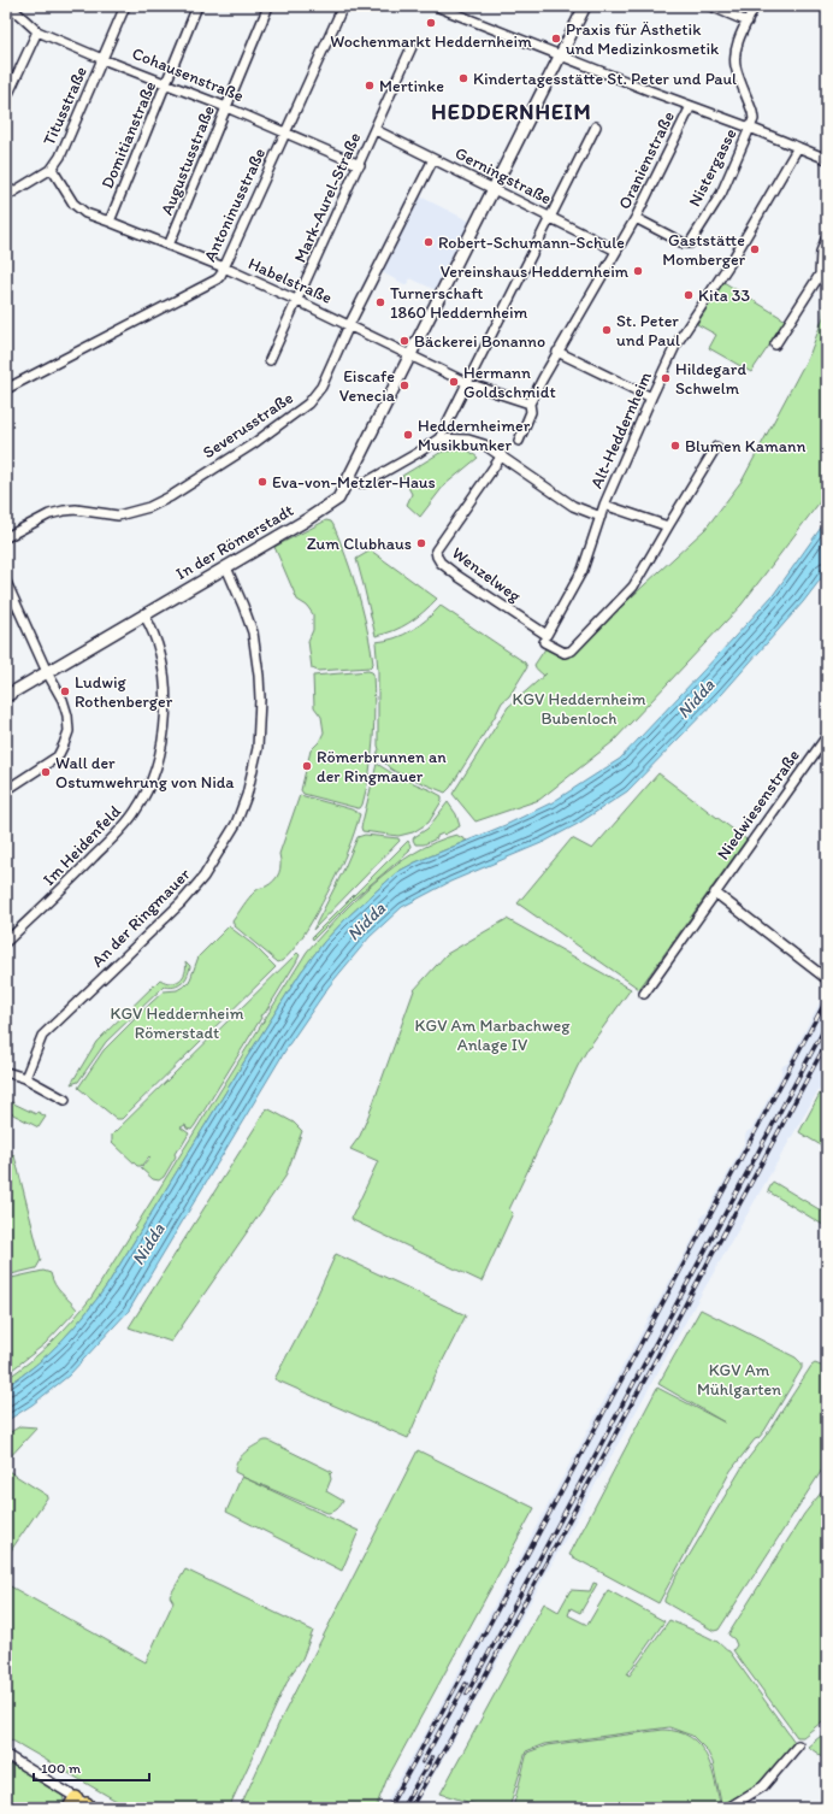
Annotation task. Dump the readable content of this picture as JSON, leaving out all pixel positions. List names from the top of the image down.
{
  "streets": {
    "street": [
      "Cohausenstraße",
      "Titusstraße",
      "Domitianstraße",
      "Augustusstraße",
      "Oranienstraße",
      "Nistergasse",
      "Gerningstraße",
      "Mark-Aurel-Straße",
      "Antoninusstraße",
      "Habelstraße",
      "Severusstraße",
      "Alt-Heddernheim",
      "In der Römerstadt",
      "Wenzelweg",
      "Niedwiesenstraße",
      "Im Heidenfeld",
      "An der Ringmauer"
    ]
  },
  "crossings": [
    ["Cohausenstraße", "Titusstraße"],
    ["Cohausenstraße", "Domitianstraße"],
    ["Cohausenstraße", "Augustusstraße"],
    ["Cohausenstraße", "Mark-Aurel-Straße"],
    ["Cohausenstraße", "Antoninusstraße"],
    ["Titusstraße", "Habelstraße"],
    ["Domitianstraße", "Habelstraße"],
    ["Augustusstraße", "Habelstraße"],
    ["Oranienstraße", "Nistergasse"],
    ["Oranienstraße", "Gerningstraße"],
    ["Oranienstraße", "Habelstraße"],
    ["Gerningstraße", "Mark-Aurel-Straße"],
    ["Gerningstraße", "Severusstraße"],
    ["Gerningstraße", "In der Römerstadt"],
    ["Mark-Aurel-Straße", "Habelstraße"],
    ["Antoninusstraße", "Habelstraße"],
    ["Habelstraße", "Severusstraße"],
    ["Habelstraße", "In der Römerstadt"],
    ["Alt-Heddernheim", "Wenzelweg"],
    ["In der Römerstadt", "Im Heidenfeld"],
    ["In der Römerstadt", "An der Ringmauer"]
  ],
  "districts": ["HEDDERNHEIM"],
  "water": ["Nidda"],
  "parks": [
    "KGV Heddernheim Bubenloch",
    "KGV Heddernheim Römerstadt",
    "KGV Am Marbachweg Anlage IV",
    "KGV Am Mühlgarten"
  ],
  "places": [
    "Wochenmarkt Heddernheim",
    "Praxis für Ästhetik und Medizinkosmetik",
    "Kindertagesstätte St. Peter und Paul",
    "Mertinke",
    "Robert-Schumann-Schule",
    "Gaststätte Momberger",
    "Vereinshaus Heddernheim",
    "Kita 33",
    "Turnerschaft 1860 Heddernheim",
    "St. Peter und Paul",
    "Bäckerei Bonanno",
    "Hildegard Schwelm",
    "Hermann Goldschmidt",
    "Eiscafe Venecia",
    "Heddernheimer Musikbunker",
    "Blumen Kamann",
    "Eva-von-Metzler-Haus",
    "Zum Clubhaus",
    "Ludwig Rothenberger",
    "Römerbrunnen an der Ringmauer",
    "Wall der Ostumwehrung von Nida"
  ],
  "scale_bar": "100 m"
}
